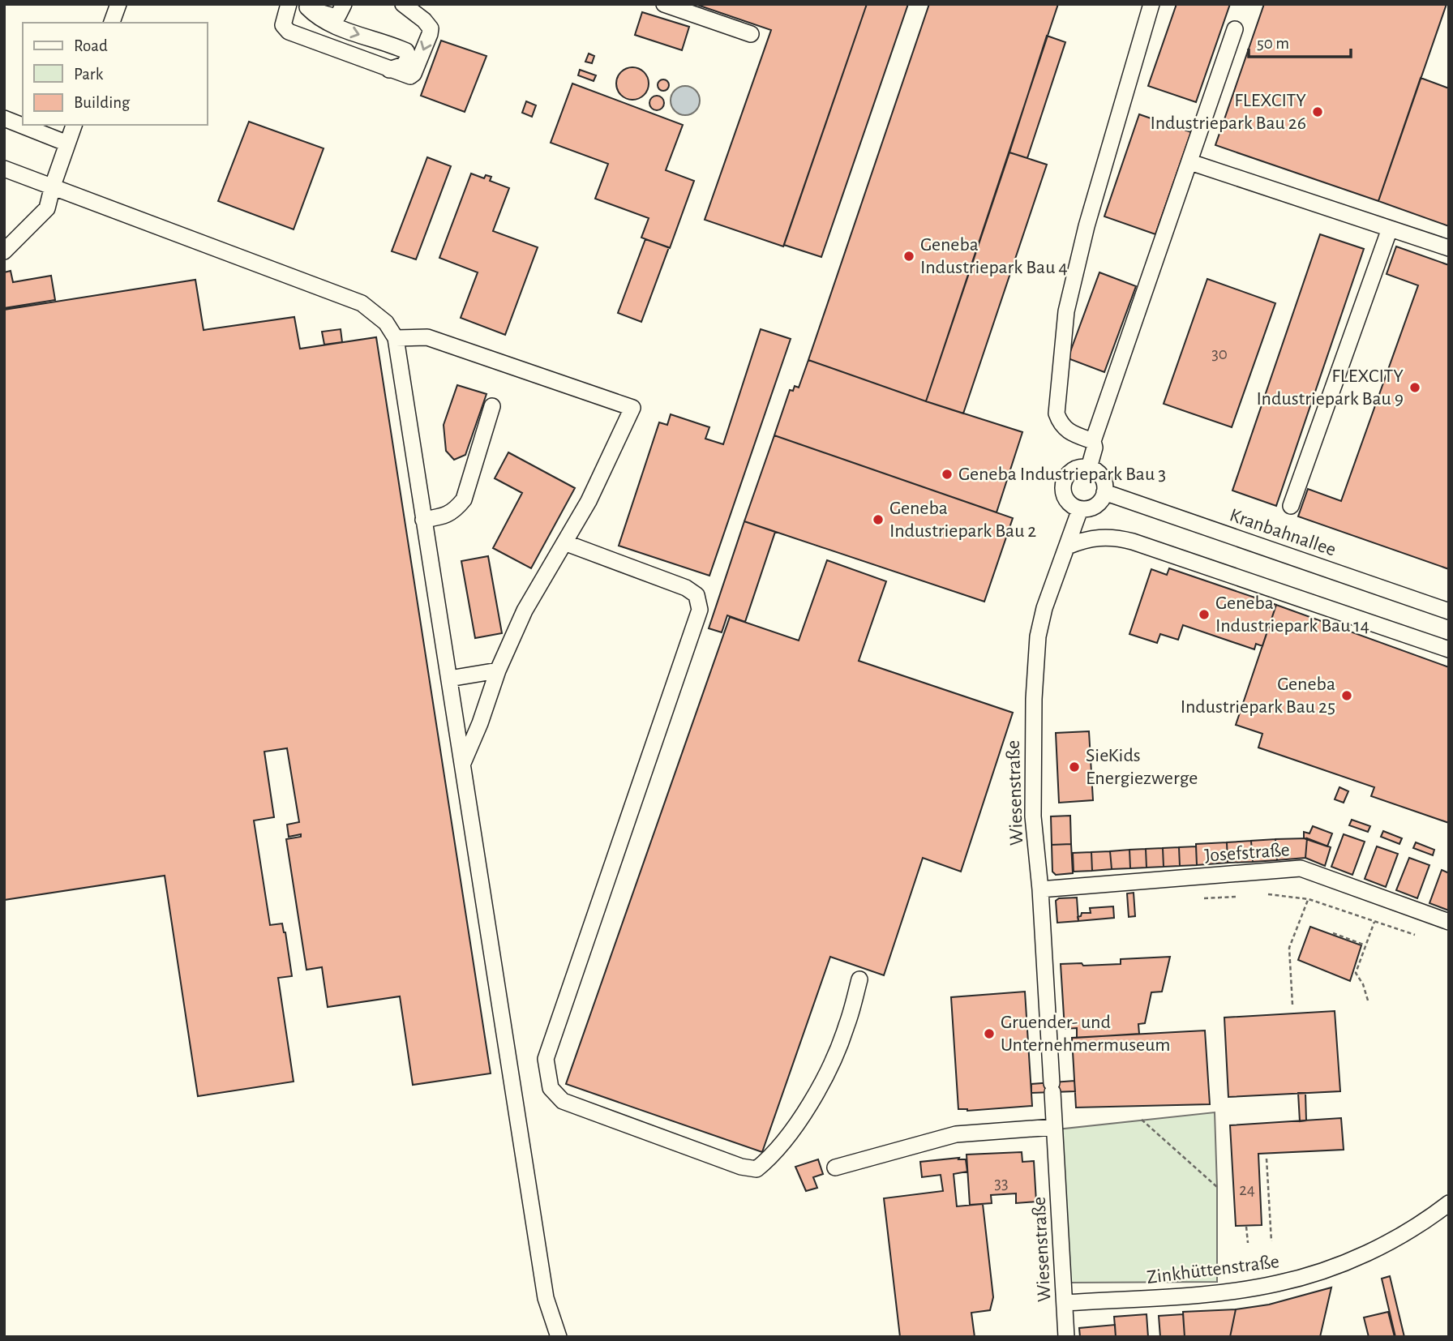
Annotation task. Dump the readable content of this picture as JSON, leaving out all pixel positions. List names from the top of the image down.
{
  "streets": {
    "street": [
      "Kranbahnallee",
      "Wiesenstraße",
      "Josefstraße",
      "Zinkhüttenstraße"
    ]
  },
  "crossings": [
    ["Kranbahnallee", "Wiesenstraße"],
    ["Wiesenstraße", "Josefstraße"],
    ["Wiesenstraße", "Zinkhüttenstraße"]
  ],
  "places": [
    "FLEXCITY Industriepark Bau 26",
    "Geneba Industriepark Bau 4",
    "FLEXCITY Industriepark Bau 9",
    "Geneba Industriepark Bau 3",
    "Geneba Industriepark Bau 2",
    "Geneba Industriepark Bau 14",
    "Geneba Industriepark Bau 25",
    "SieKids Energiezwerge",
    "Gruender- und Unternehmermuseum"
  ],
  "house_numbers": ["30", "33", "24"],
  "legend": ["Road", "Park", "Building"],
  "scale_bar": "50 m"
}
